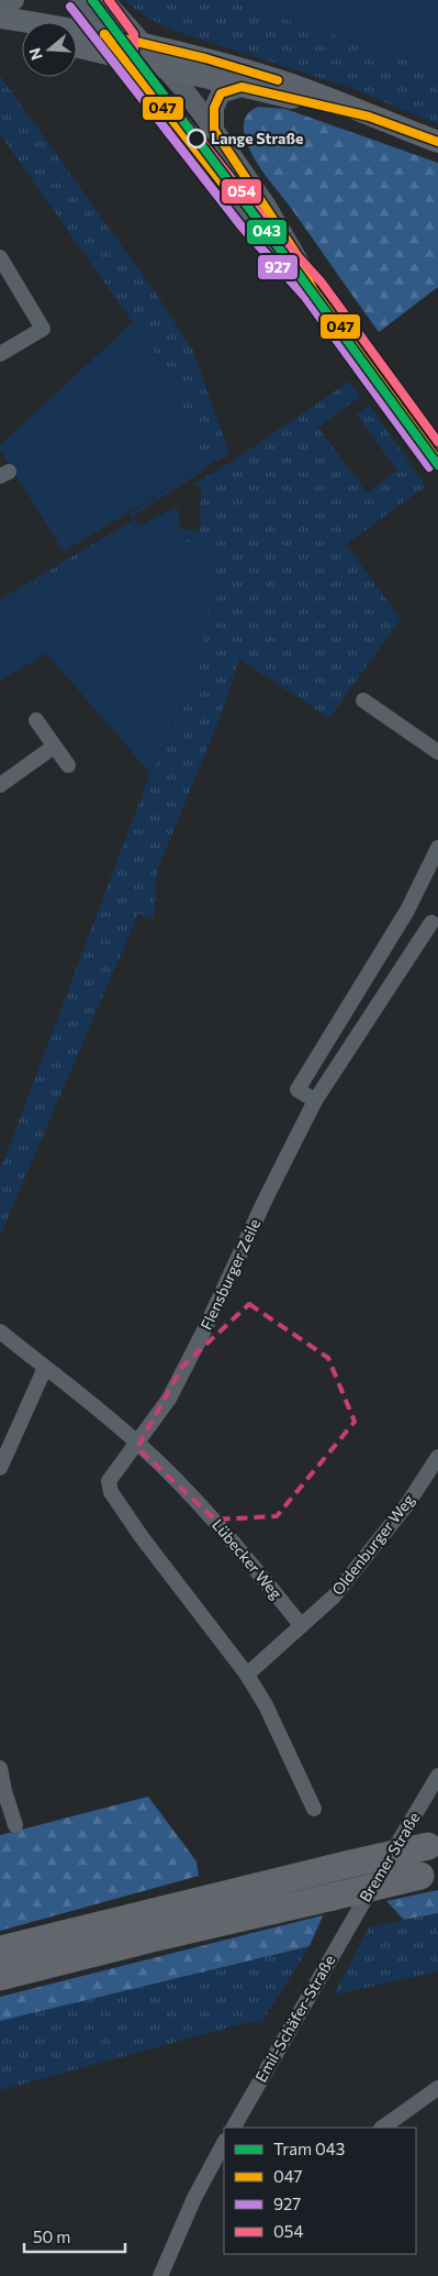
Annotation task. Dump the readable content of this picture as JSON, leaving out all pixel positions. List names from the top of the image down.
{
  "streets": {
    "street": [
      "Flensburger Zeile",
      "Oldenburger Weg",
      "Lübecker Weg",
      "Bremer Straße",
      "Emil-Schäfer-Straße"
    ]
  },
  "crossings": [
    ["Flensburger Zeile", "Lübecker Weg"],
    ["Oldenburger Weg", "Lübecker Weg"],
    ["Bremer Straße", "Emil-Schäfer-Straße"]
  ],
  "places": ["Lange Straße"],
  "lines": [
    "tram line 043",
    "transit line 054",
    "transit line 927",
    "transit line 047"
  ],
  "legend": [
    "Tram 043",
    "047",
    "927",
    "054"
  ],
  "scale_bar": "50 m",
  "north": "left"
}
